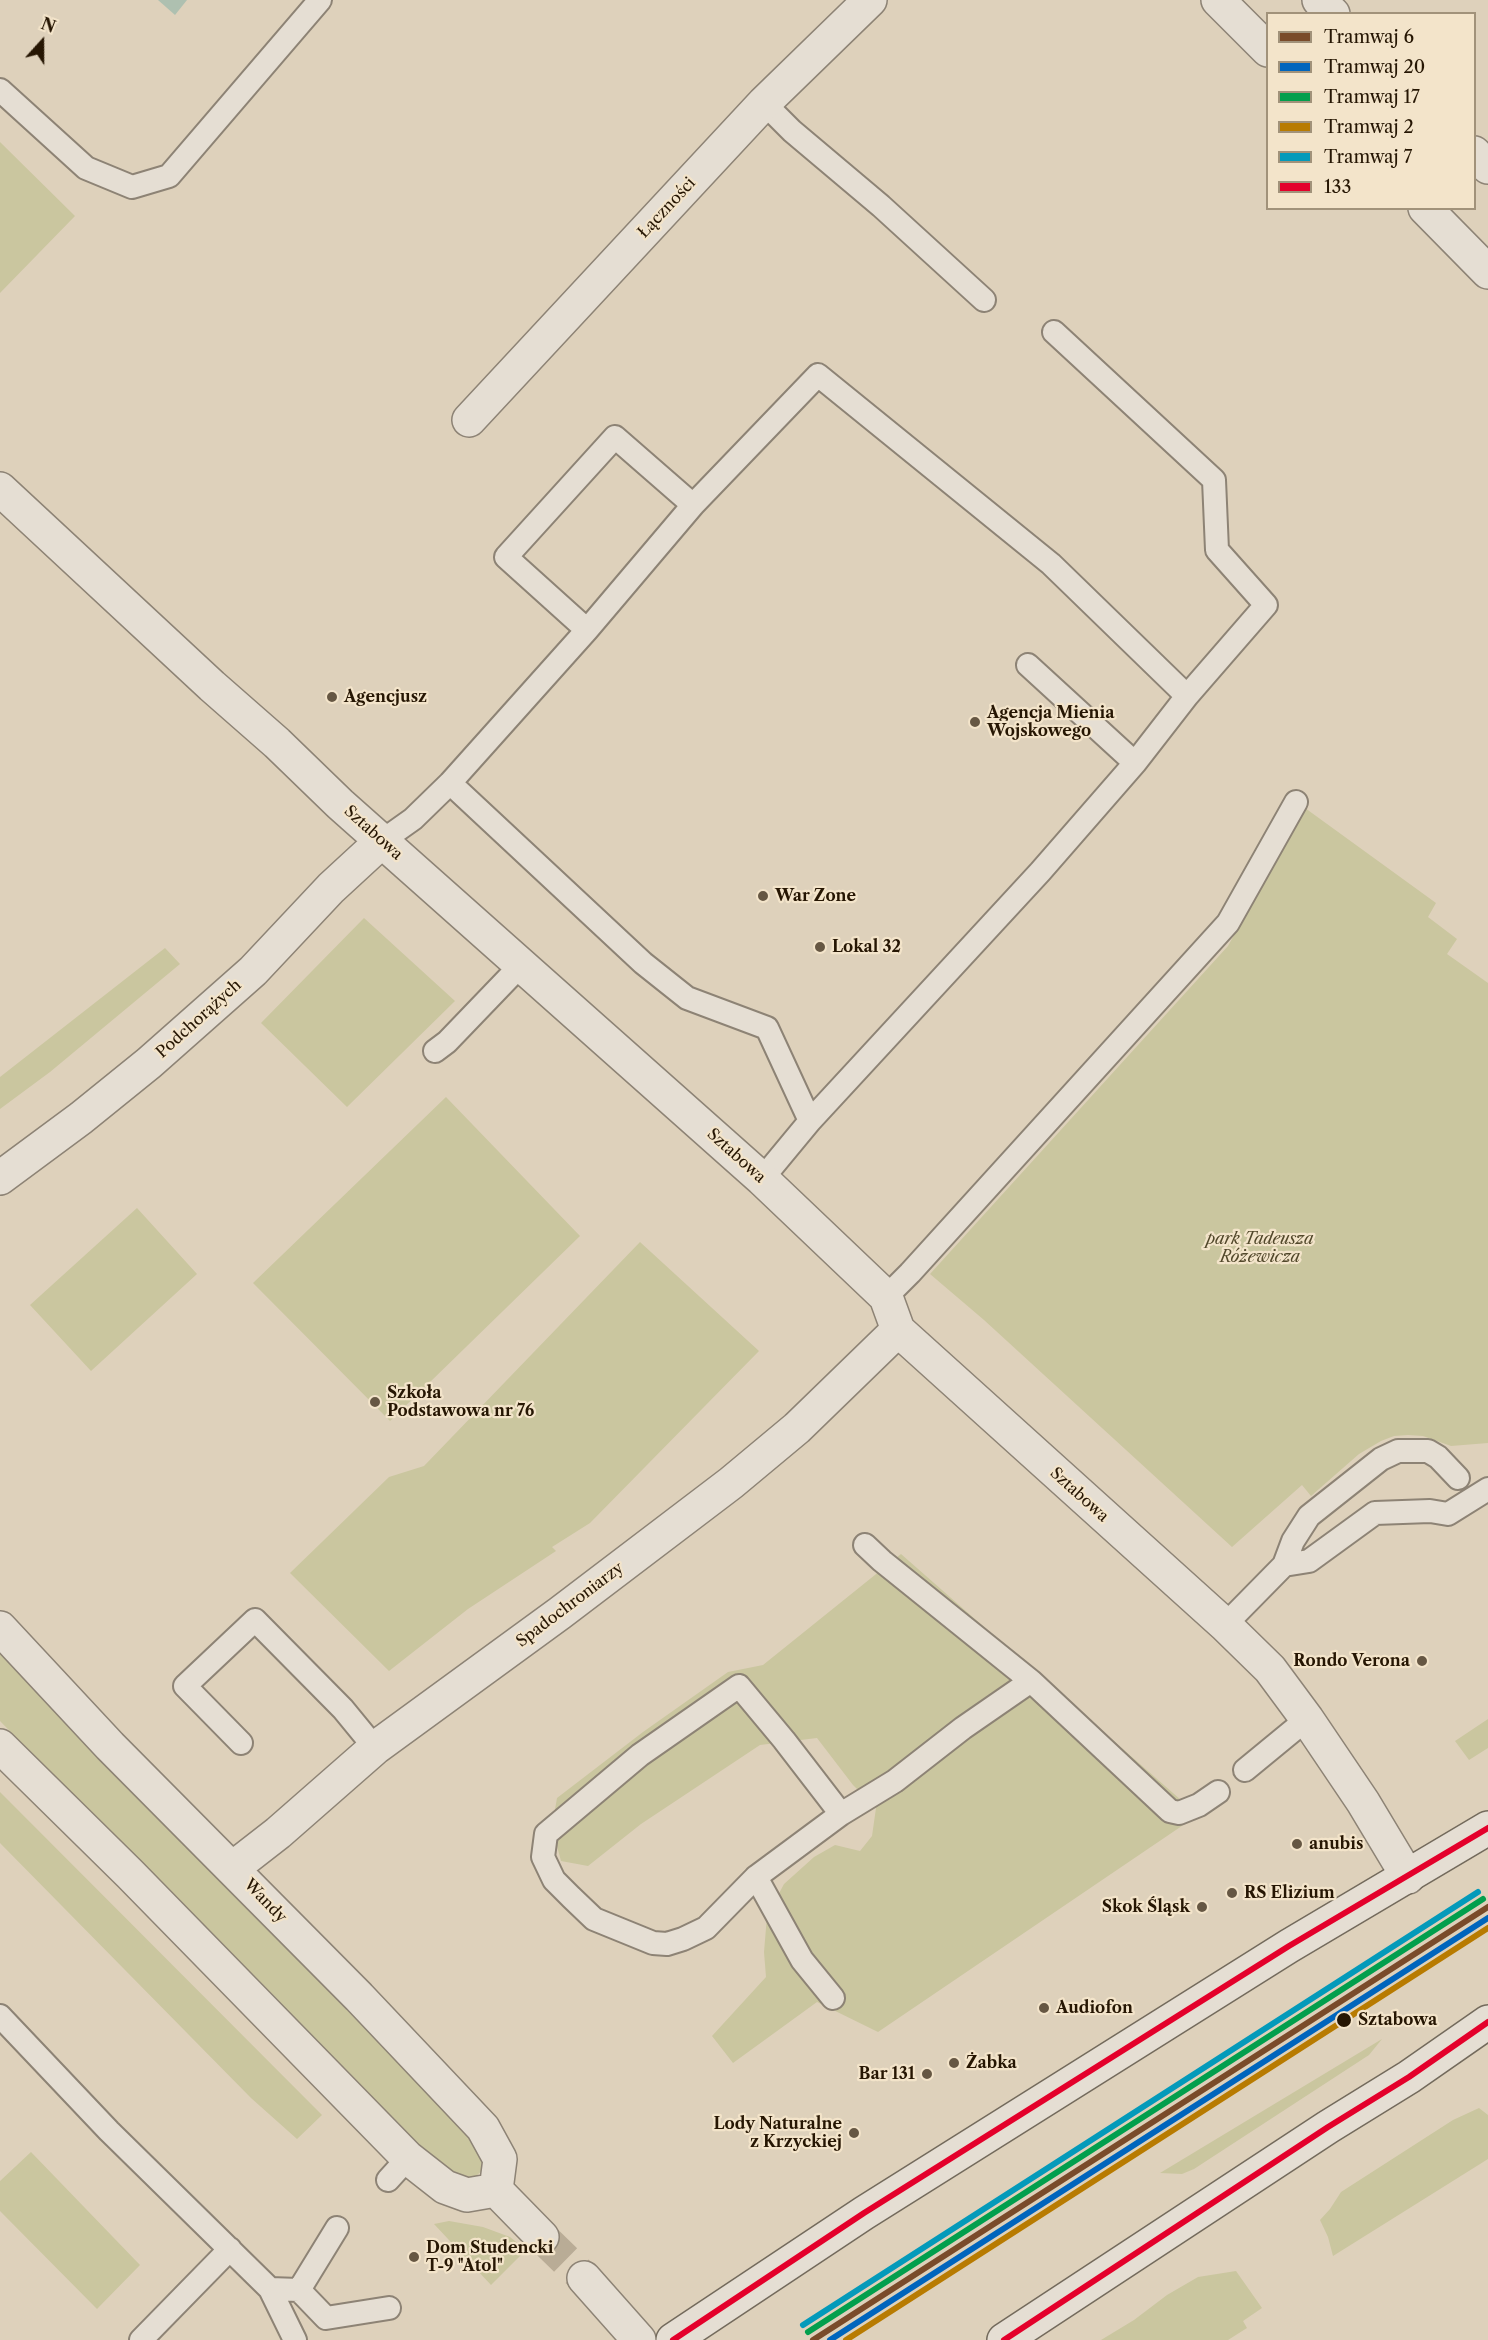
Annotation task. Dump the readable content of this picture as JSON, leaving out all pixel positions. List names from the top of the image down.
{
  "streets": {
    "street": [
      "Łączności",
      "Sztabowa",
      "Podchorążych",
      "Spadochroniarzy",
      "Wandy"
    ]
  },
  "crossings": [
    ["Sztabowa", "Podchorążych"],
    ["Sztabowa", "Spadochroniarzy"],
    ["Spadochroniarzy", "Wandy"]
  ],
  "parks": ["park Tadeusza Różewicza"],
  "places": [
    "Agencjusz",
    "Agencja Mienia Wojskowego",
    "War Zone",
    "Lokal 32",
    "Szkoła Podstawowa nr 76",
    "Rondo Verona",
    "anubis",
    "RS Elizium",
    "Skok Śląsk",
    "Audiofon",
    "Sztabowa",
    "Żabka",
    "Bar 131",
    "Lody Naturalne z Krzyckiej",
    "Dom Studencki T-9 \"Atol\""
  ],
  "lines": [
    "transit line 133",
    "tram line 7",
    "tram line 17",
    "tram line 6",
    "tram line 20",
    "tram line 2"
  ],
  "legend": [
    "Tramwaj 6",
    "Tramwaj 20",
    "Tramwaj 17",
    "Tramwaj 2",
    "Tramwaj 7",
    "133"
  ],
  "north": "top"
}
